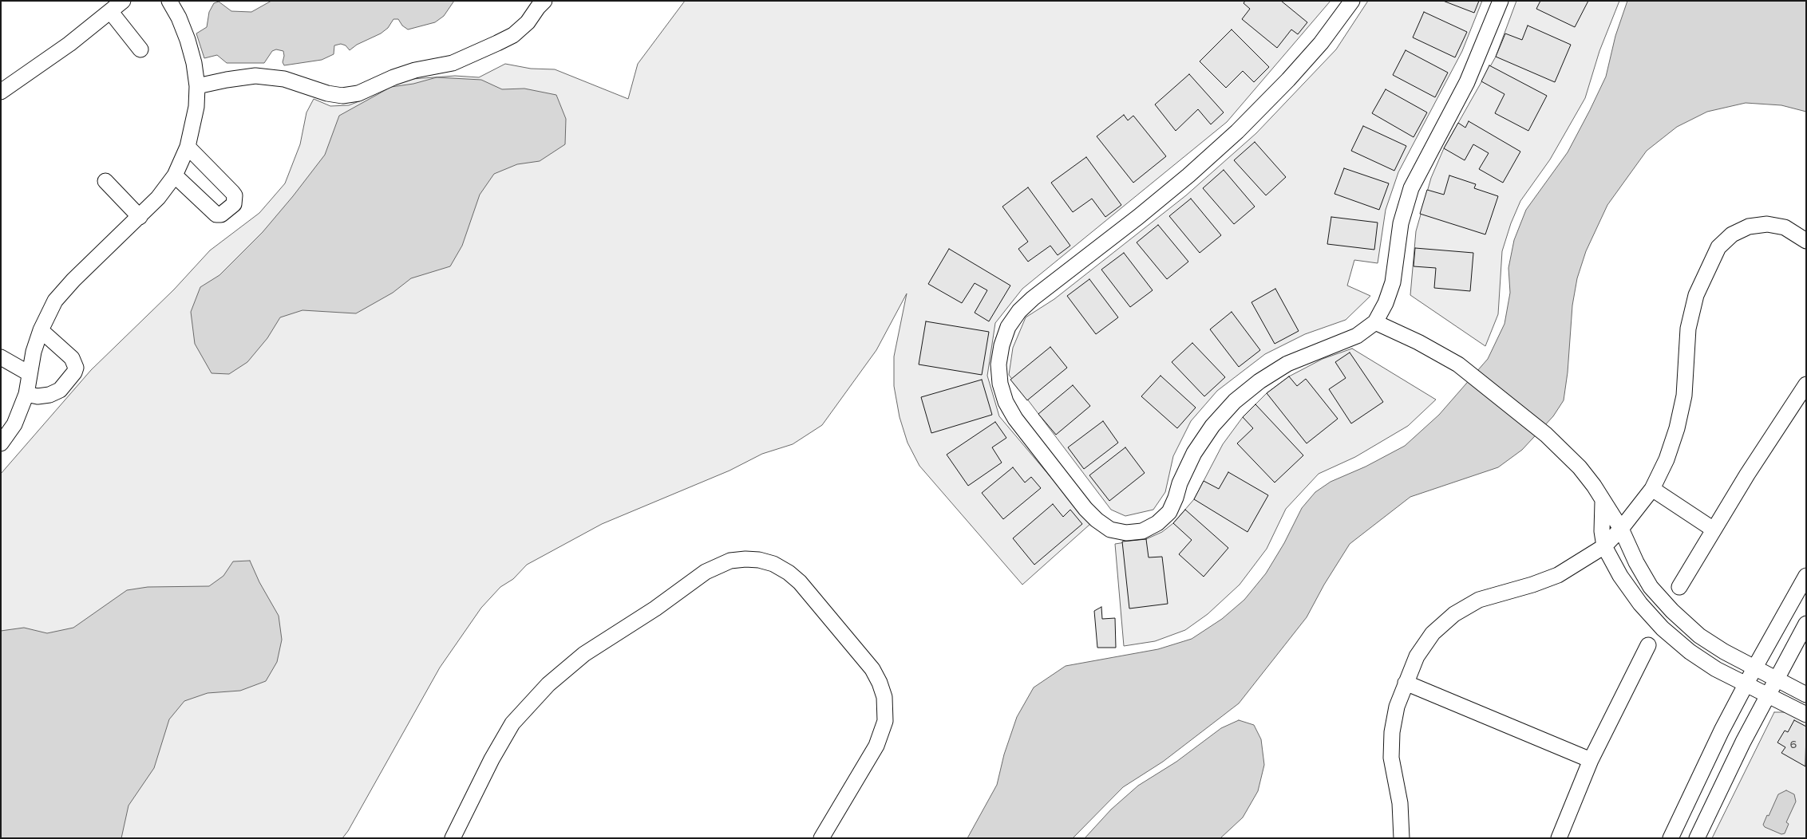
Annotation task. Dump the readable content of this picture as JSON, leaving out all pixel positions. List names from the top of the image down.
{
  "house_numbers": ["6"]
}
